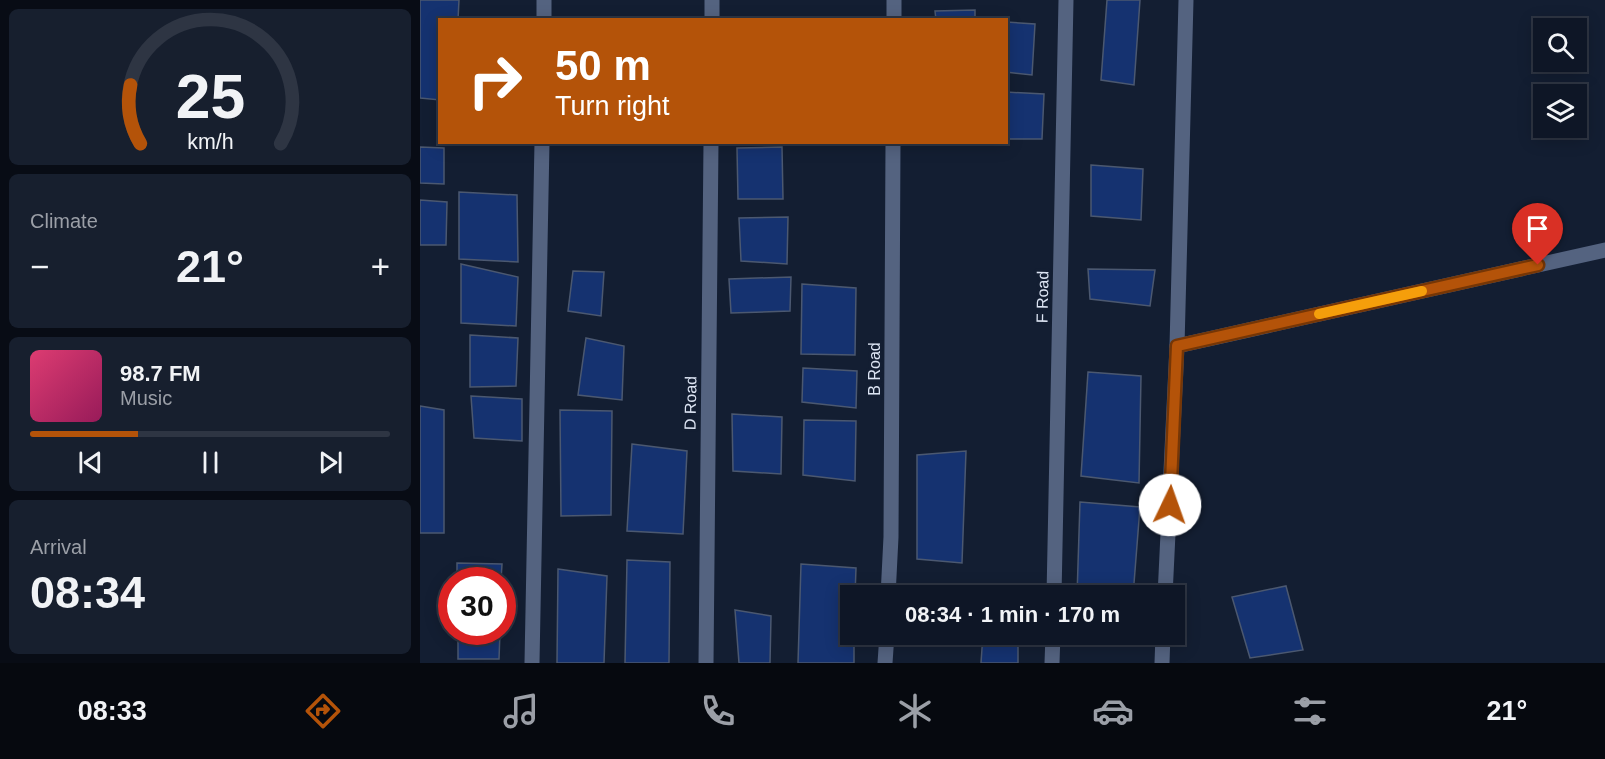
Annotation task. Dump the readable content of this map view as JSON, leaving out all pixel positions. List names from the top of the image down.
{
  "streets": {
    "street": ["F Road", "B Road", "D Road"]
  },
  "page": {
    "turn": ["50 m", "Turn right"],
    "tile": [
      "Climate",
      ["Arrival", "08:34"]
    ],
    "heat": ["−", "21°", "+"],
    "song": ["98.7 FM", "Music"],
    "limit": "30",
    "trip": "08:34 · 1 min · 170 m",
    "tabs": ["08:33", "21°"],
    "gauge": ["25", "km/h"]
  }
}
